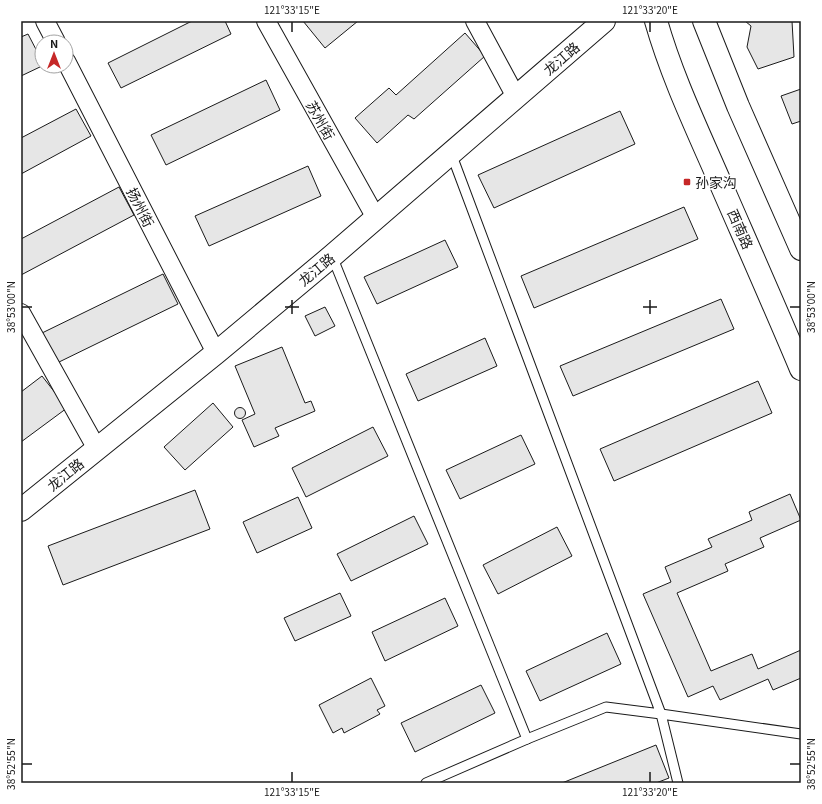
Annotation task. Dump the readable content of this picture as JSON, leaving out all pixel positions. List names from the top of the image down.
{
  "streets": {
    "street": [
      "龙江路",
      "苏州街",
      "扬州街",
      "西南路"
    ]
  },
  "crossings": [
    ["龙江路", "苏州街"],
    ["龙江路", "扬州街"]
  ],
  "places": {
    "transit": ["孙家沟"]
  },
  "north": "top",
  "coordinates": [
    "121°33'15\"E",
    "121°33'20\"E",
    "38°53'00\"N",
    "38°52'55\"N"
  ]
}
